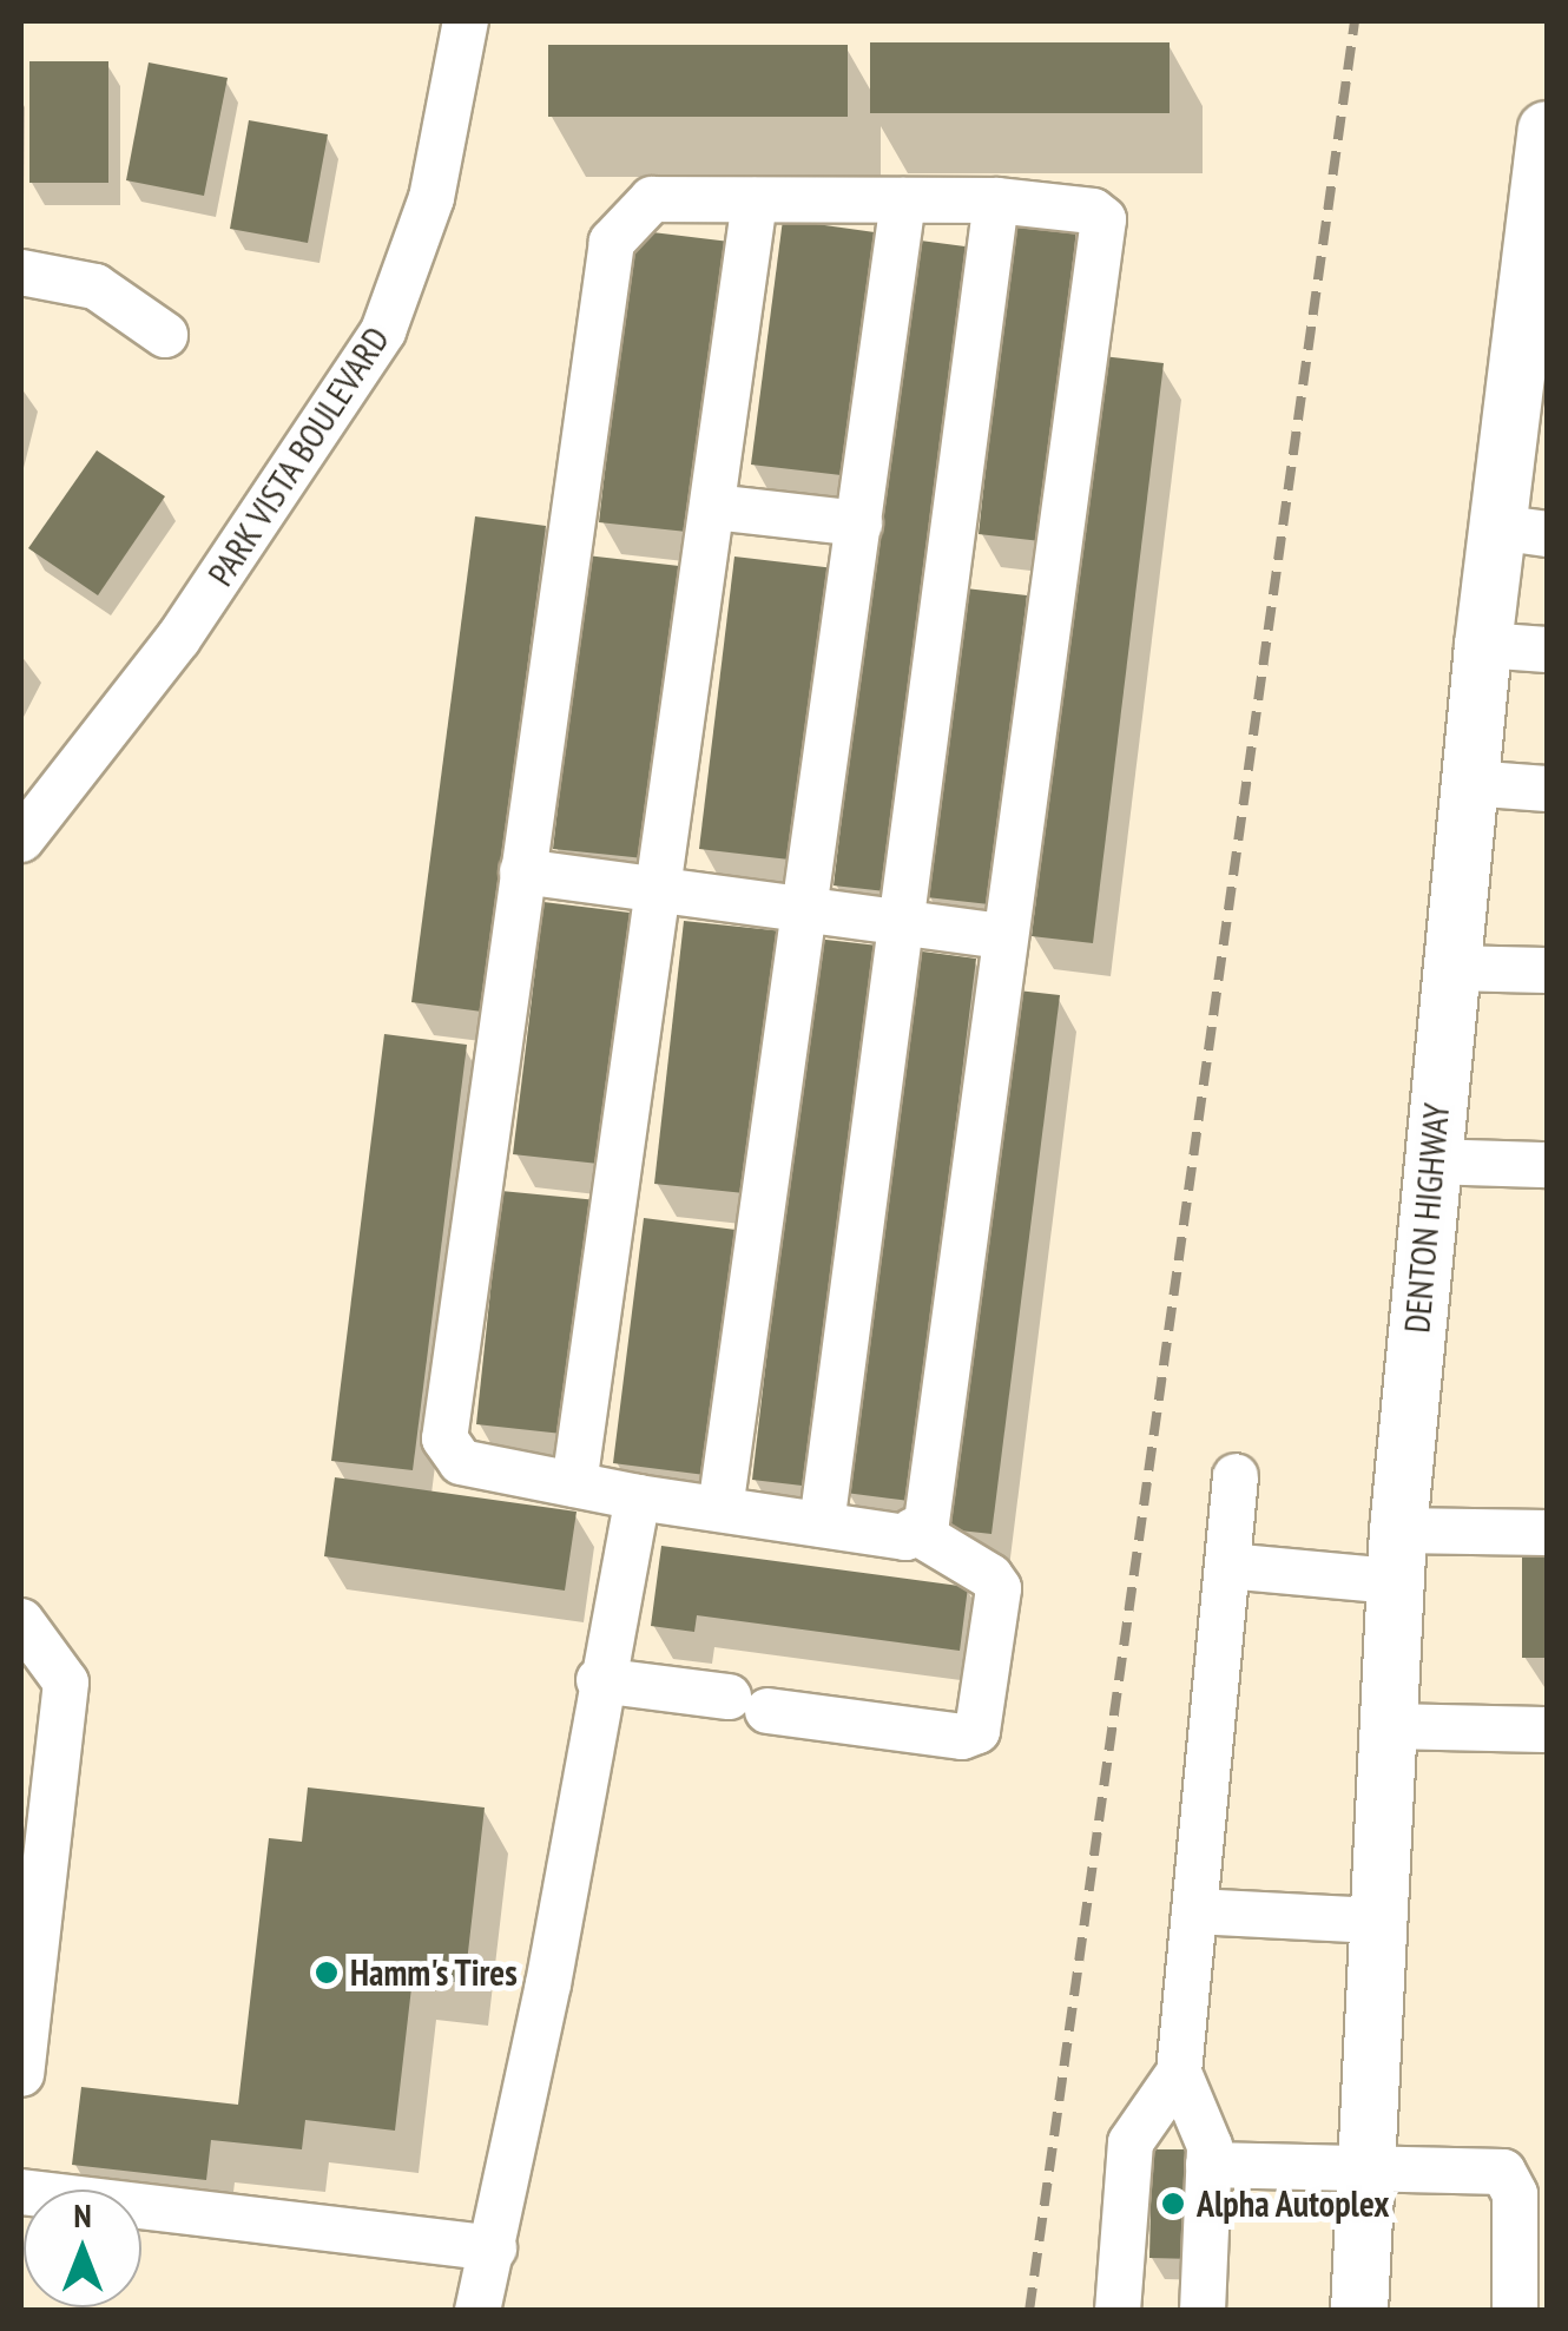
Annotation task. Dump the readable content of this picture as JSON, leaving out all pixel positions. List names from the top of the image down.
{
  "streets": {
    "main road": ["DENTON HIGHWAY"],
    "street": ["PARK VISTA BOULEVARD"]
  },
  "places": ["Hamm's Tires", "Alpha Autoplex"],
  "north": "top"
}
